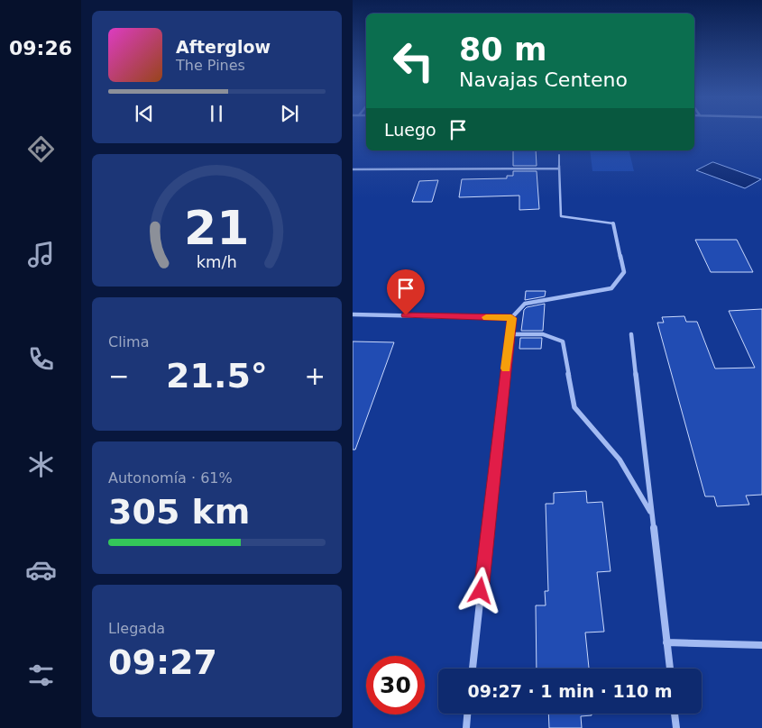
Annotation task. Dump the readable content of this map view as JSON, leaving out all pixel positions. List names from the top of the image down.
{
  "page": {
    "tabs": "09:26",
    "turn": ["80 m", "Navajas Centeno"],
    "song": ["Afterglow", "The Pines"],
    "then": "Luego",
    "tile": [
      "Clima",
      ["Autonomía · 61%", "305 km"],
      ["Llegada", "09:27"]
    ],
    "heat": ["−", "21.5°", "+"],
    "limit": "30",
    "trip": "09:27 · 1 min · 110 m",
    "gauge": ["21", "km/h"]
  }
}
